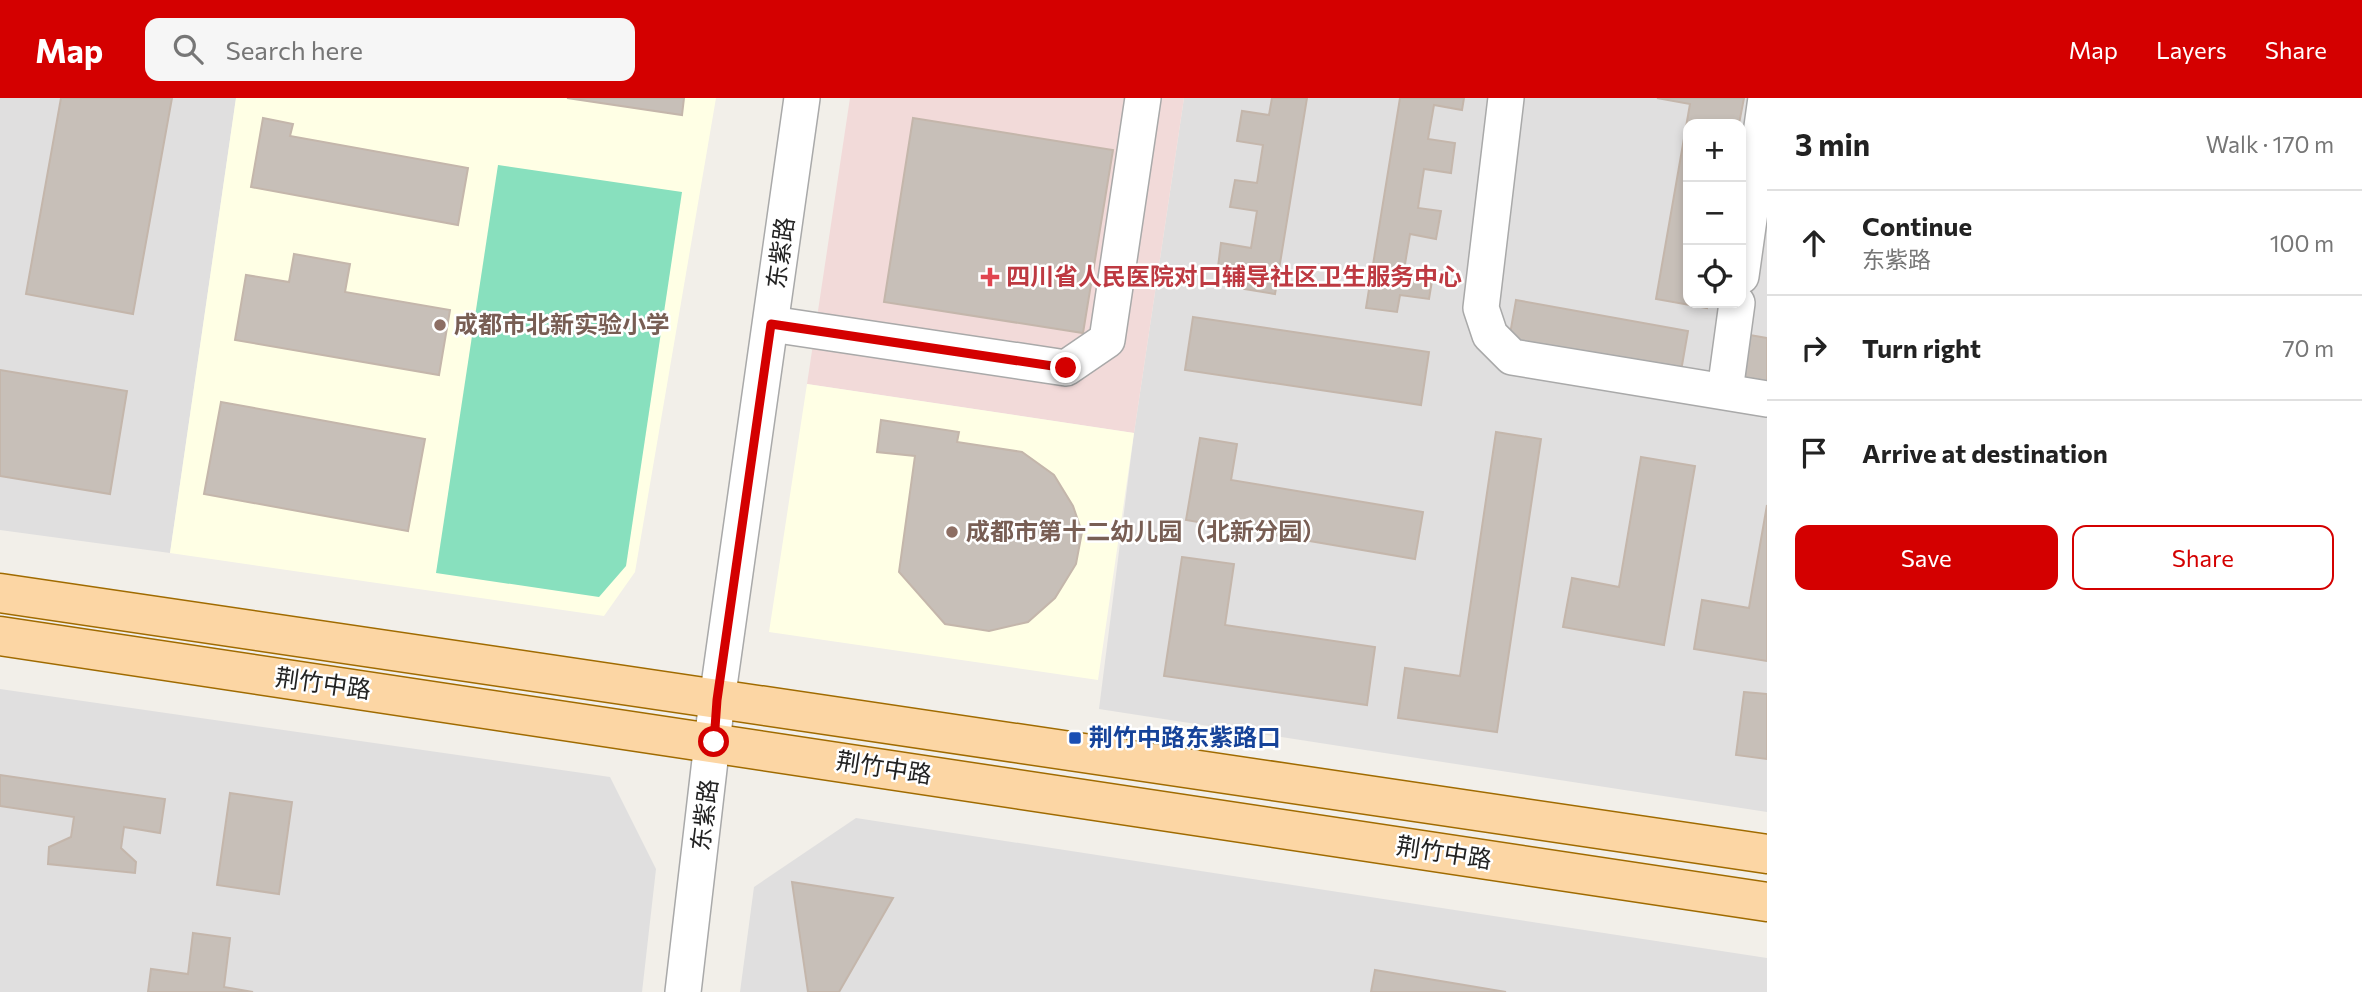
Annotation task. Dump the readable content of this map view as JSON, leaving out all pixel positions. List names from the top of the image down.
{
  "streets": {
    "main road": ["荆竹中路"],
    "street": ["东紫路"]
  },
  "crossings": [
    ["东紫路", "荆竹中路"]
  ],
  "places": {
    "health": ["四川省人民医院对口辅导社区卫生服务中心"],
    "other": ["成都市北新实验小学", "成都市第十二幼儿园（北新分园）"],
    "transit": ["荆竹中路东紫路口"]
  },
  "page": {
    "header": "Map",
    "search": "Search here",
    "nav": ["Map", "Layers", "Share"],
    "heading": ["3 min", "Walk · 170 m"],
    "map_buttons": ["+", "−"],
    "list": [
      ["Continue", "东紫路", "100 m"],
      ["Turn right", "70 m"],
      "Arrive at destination"
    ],
    "buttons": ["Save", "Share"]
  }
}
